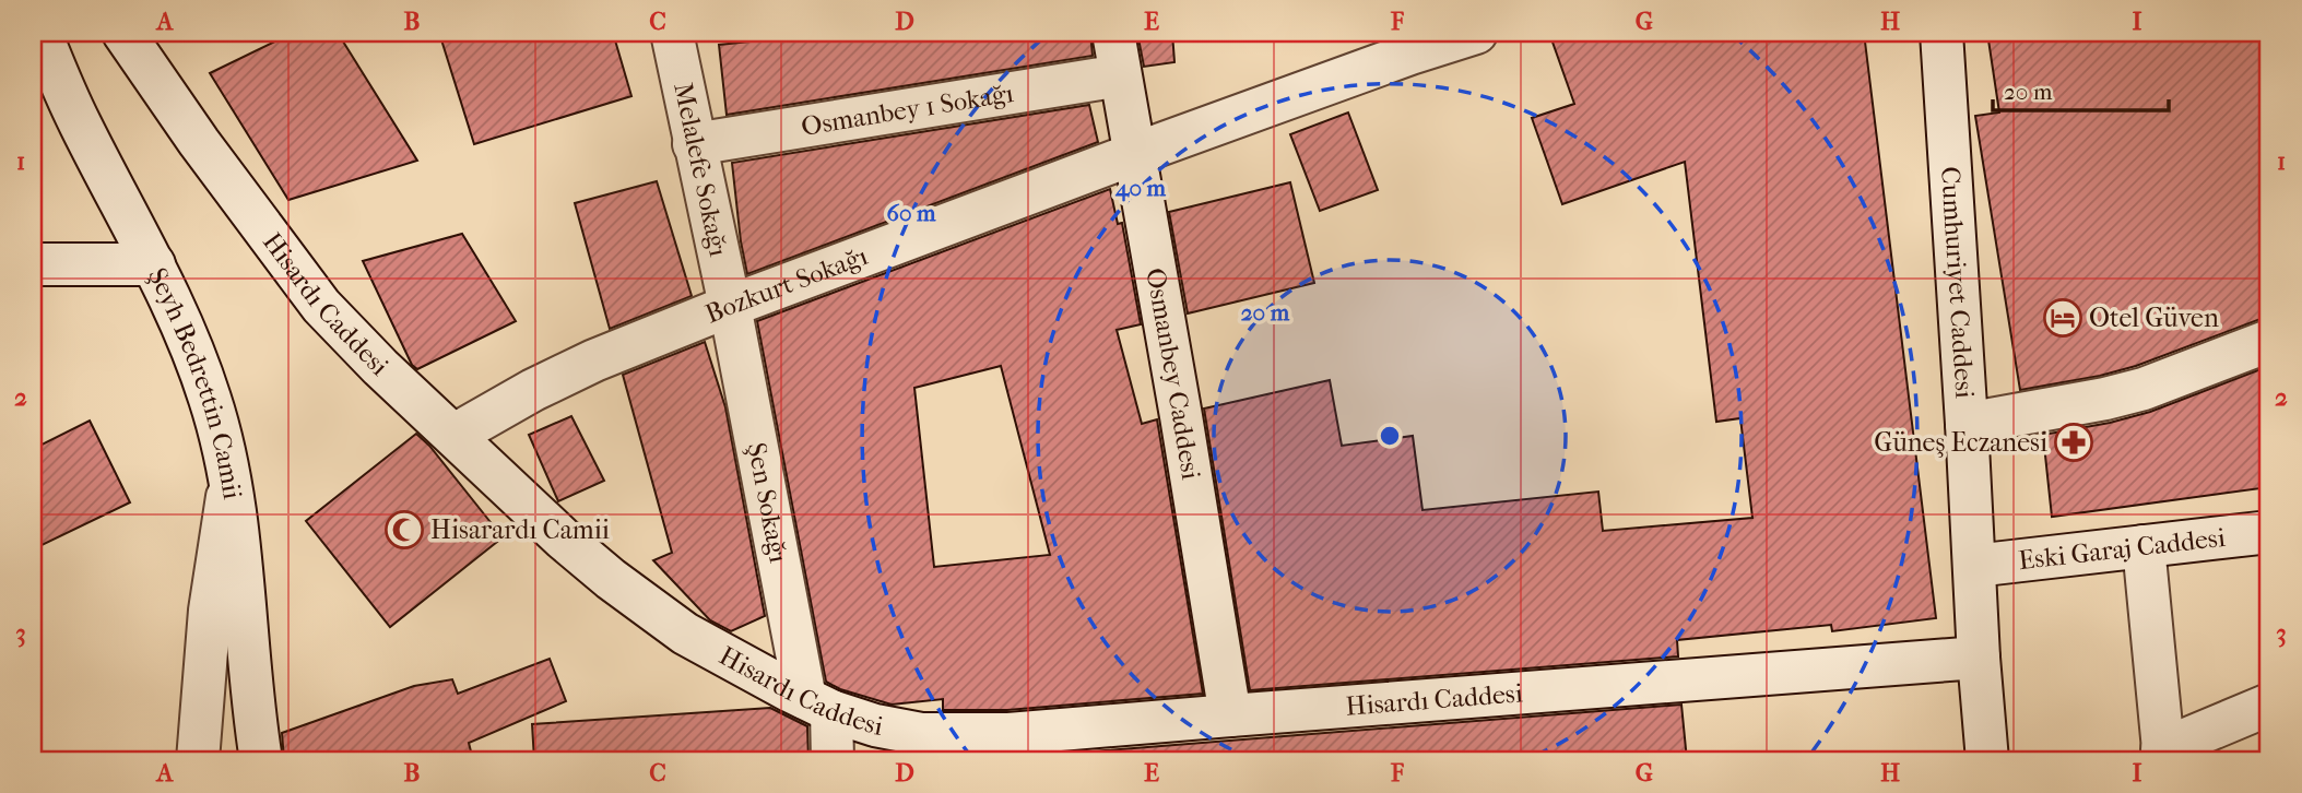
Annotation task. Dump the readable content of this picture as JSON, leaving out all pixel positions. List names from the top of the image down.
{
  "streets": {
    "street": [
      "Osmanbey 1 Sokağı",
      "Melalefe Sokağı",
      "Cumhuriyet Caddesi",
      "Bozkurt Sokağı",
      "Hisardı Caddesi",
      "Osmanbey Caddesi",
      "Şeyh Bedrettin Camii",
      "Şen Sokağı",
      "Eski Garaj Caddesi"
    ]
  },
  "crossings": [
    ["Osmanbey 1 Sokağı", "Melalefe Sokağı"],
    ["Osmanbey 1 Sokağı", "Osmanbey Caddesi"],
    ["Melalefe Sokağı", "Bozkurt Sokağı"],
    ["Melalefe Sokağı", "Şen Sokağı"],
    ["Cumhuriyet Caddesi", "Hisardı Caddesi"],
    ["Cumhuriyet Caddesi", "Eski Garaj Caddesi"],
    ["Bozkurt Sokağı", "Hisardı Caddesi"],
    ["Bozkurt Sokağı", "Osmanbey Caddesi"],
    ["Bozkurt Sokağı", "Şen Sokağı"],
    ["Hisardı Caddesi", "Osmanbey Caddesi"],
    ["Hisardı Caddesi", "Şen Sokağı"]
  ],
  "places": {
    "hotel": ["Otel Güven"],
    "pharmacy": ["Güneş Eczanesi"],
    "mosque": ["Hisarardı Camii"]
  },
  "scale_bar": "20 m",
  "grid": {
    "columns": [
      "A",
      "B",
      "C",
      "D",
      "E",
      "F",
      "G",
      "H",
      "I"
    ],
    "rows": ["1", "2", "3"]
  },
  "rings": ["40 m", "60 m", "20 m"]
}
